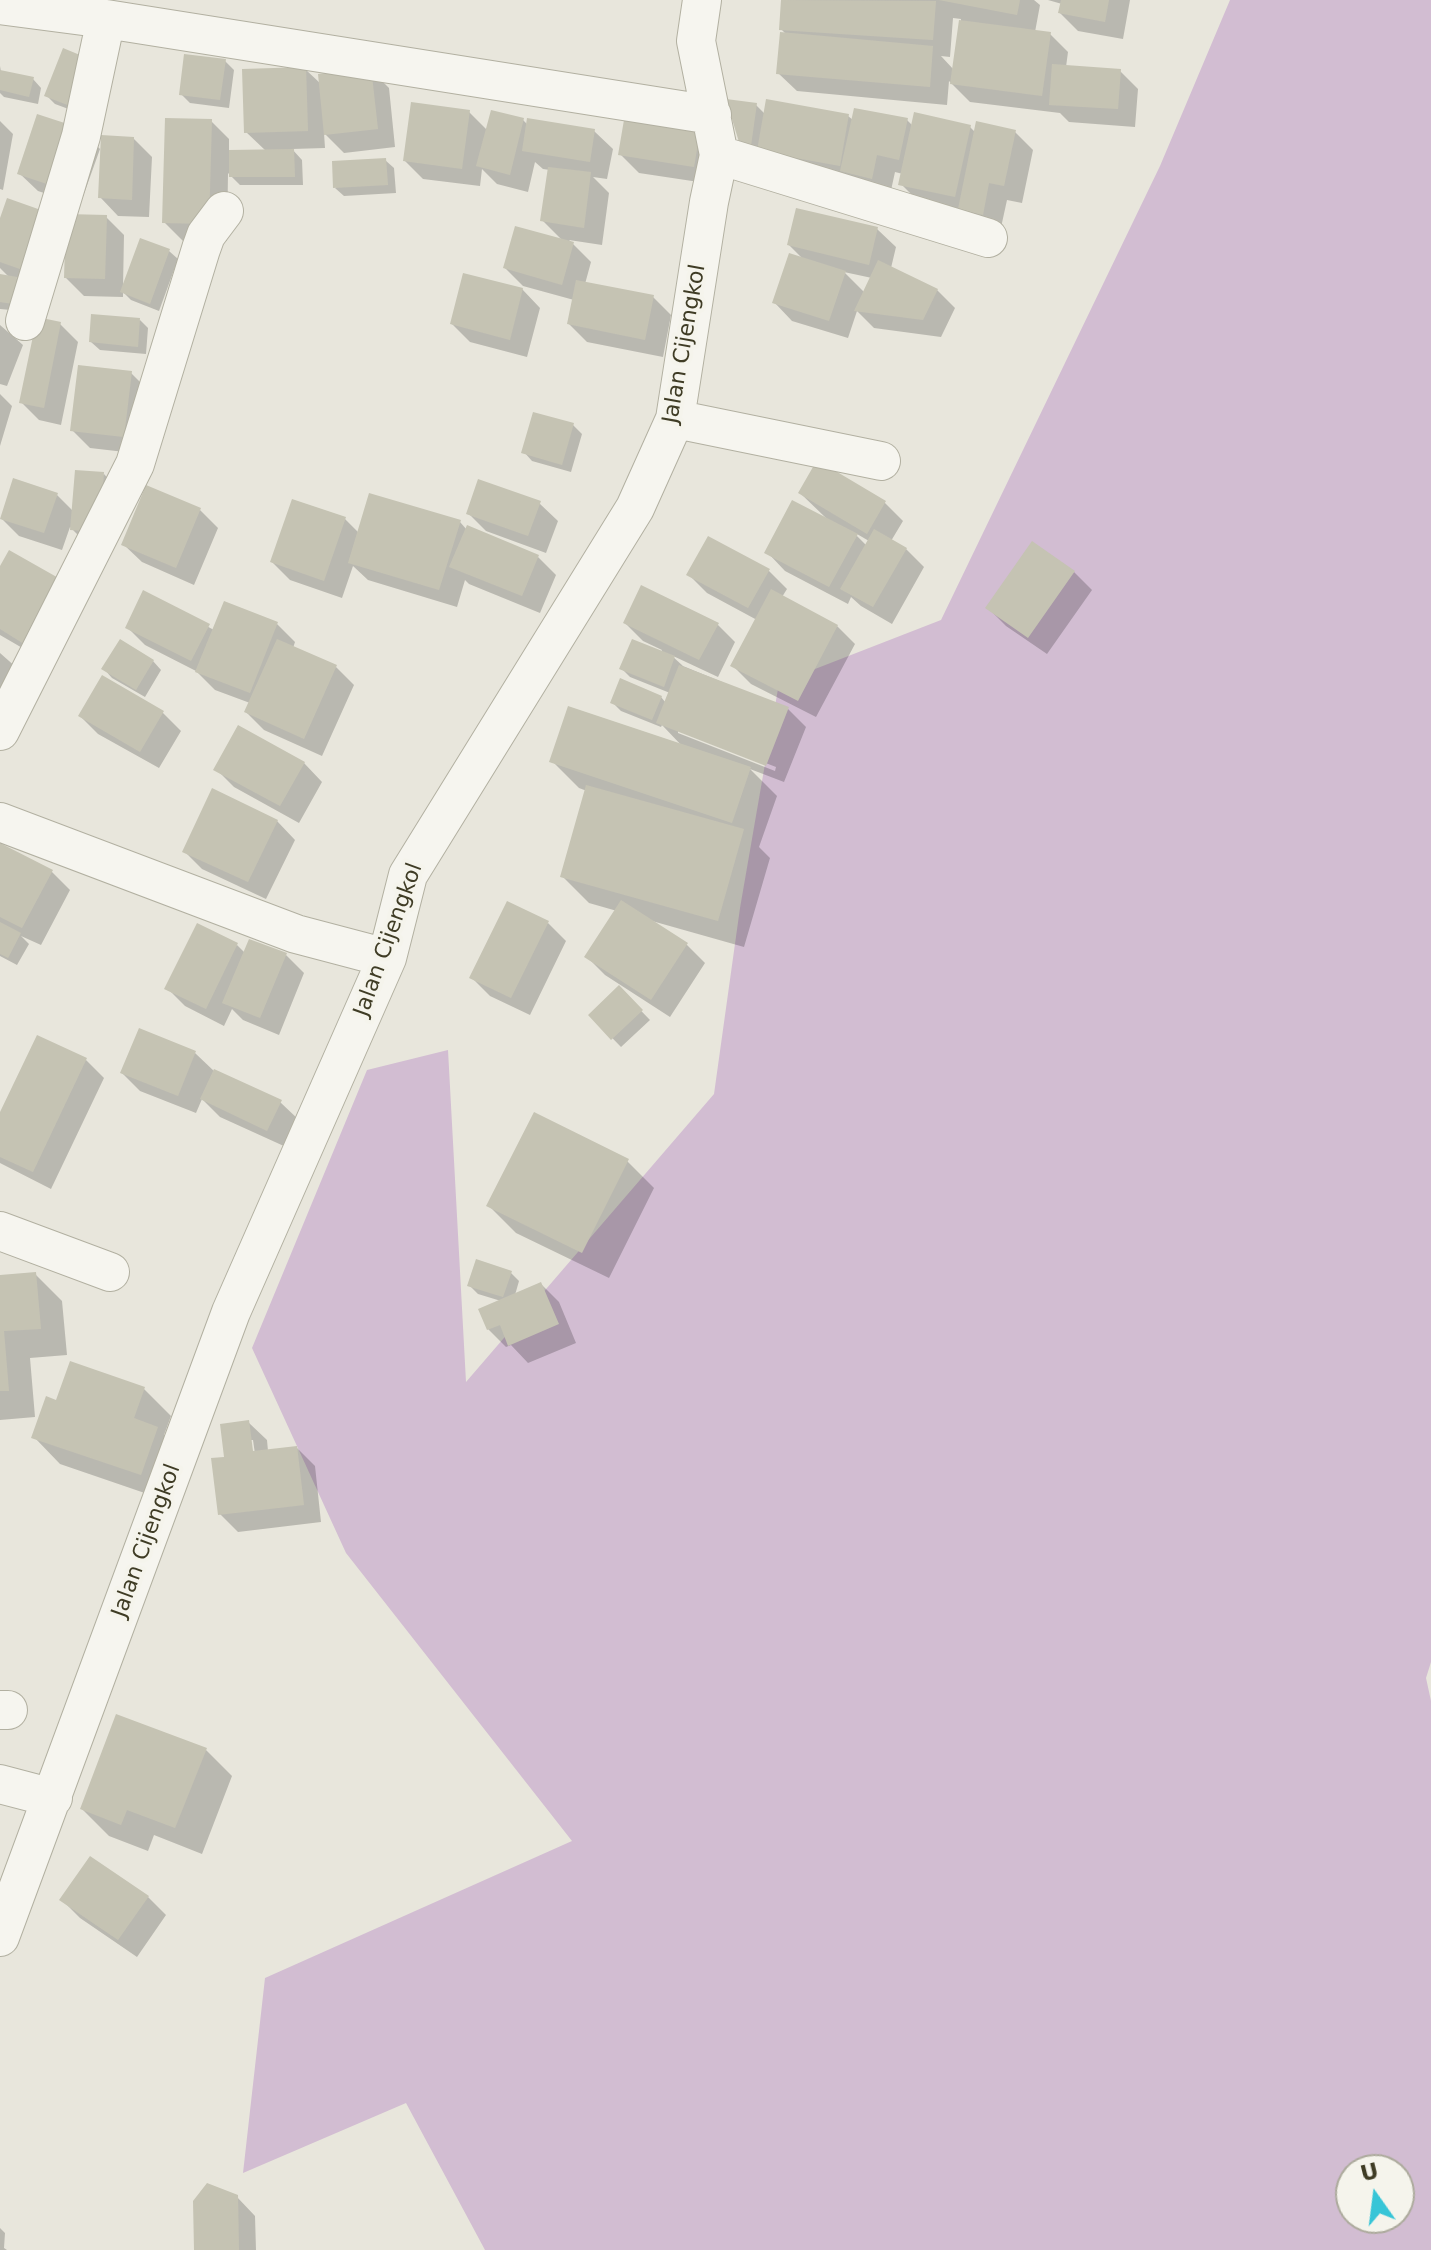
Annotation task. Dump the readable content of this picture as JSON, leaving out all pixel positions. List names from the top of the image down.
{
  "streets": {
    "street": ["Jalan Cijengkol"]
  },
  "north": "top"
}
